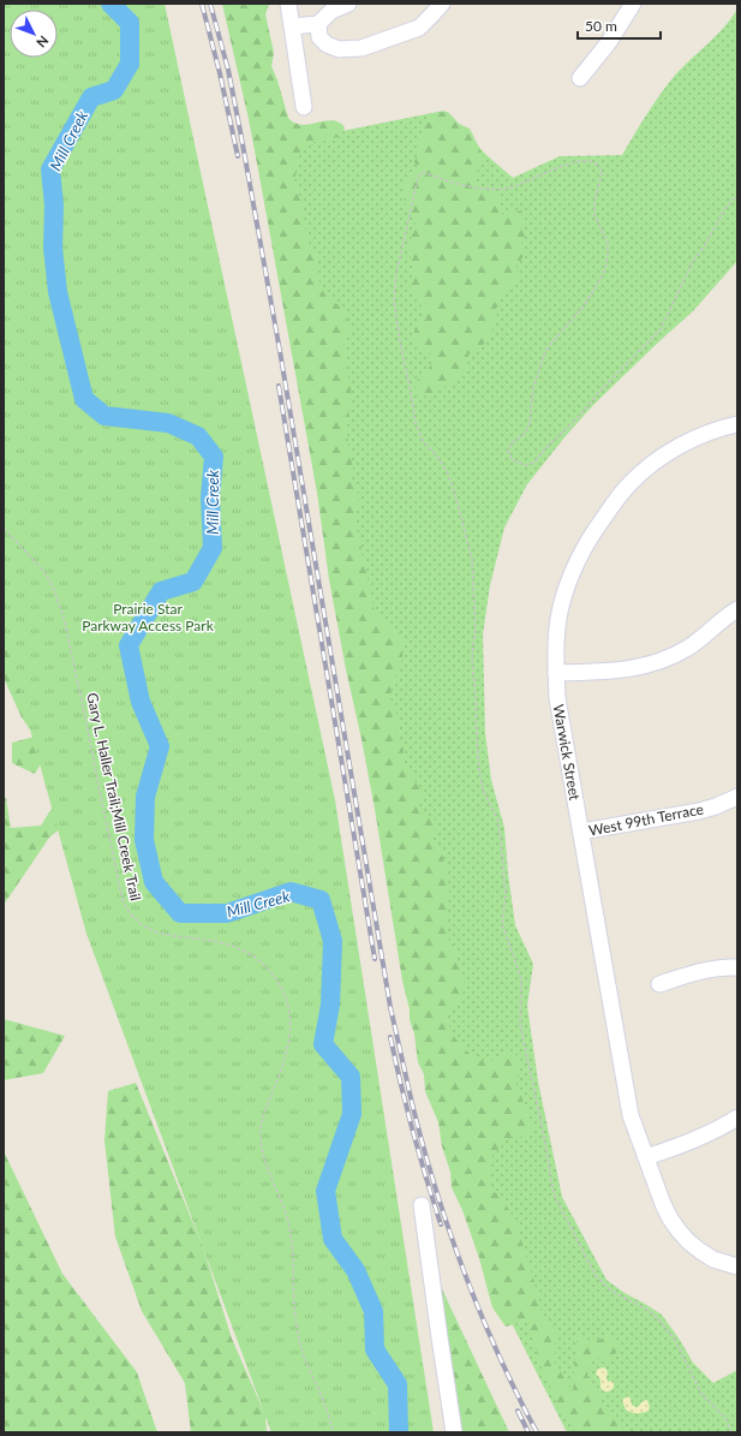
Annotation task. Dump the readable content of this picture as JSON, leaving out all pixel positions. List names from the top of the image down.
{
  "streets": {
    "street": ["Warwick Street", "West 99th Terrace"],
    "path": ["Gary L. Haller Trail;Mill Creek Trail"]
  },
  "crossings": [
    ["Warwick Street", "West 99th Terrace"]
  ],
  "water": ["Mill Creek"],
  "parks": ["Prairie Star Parkway Access Park"],
  "scale_bar": "50 m",
  "north": "bottom right"
}
